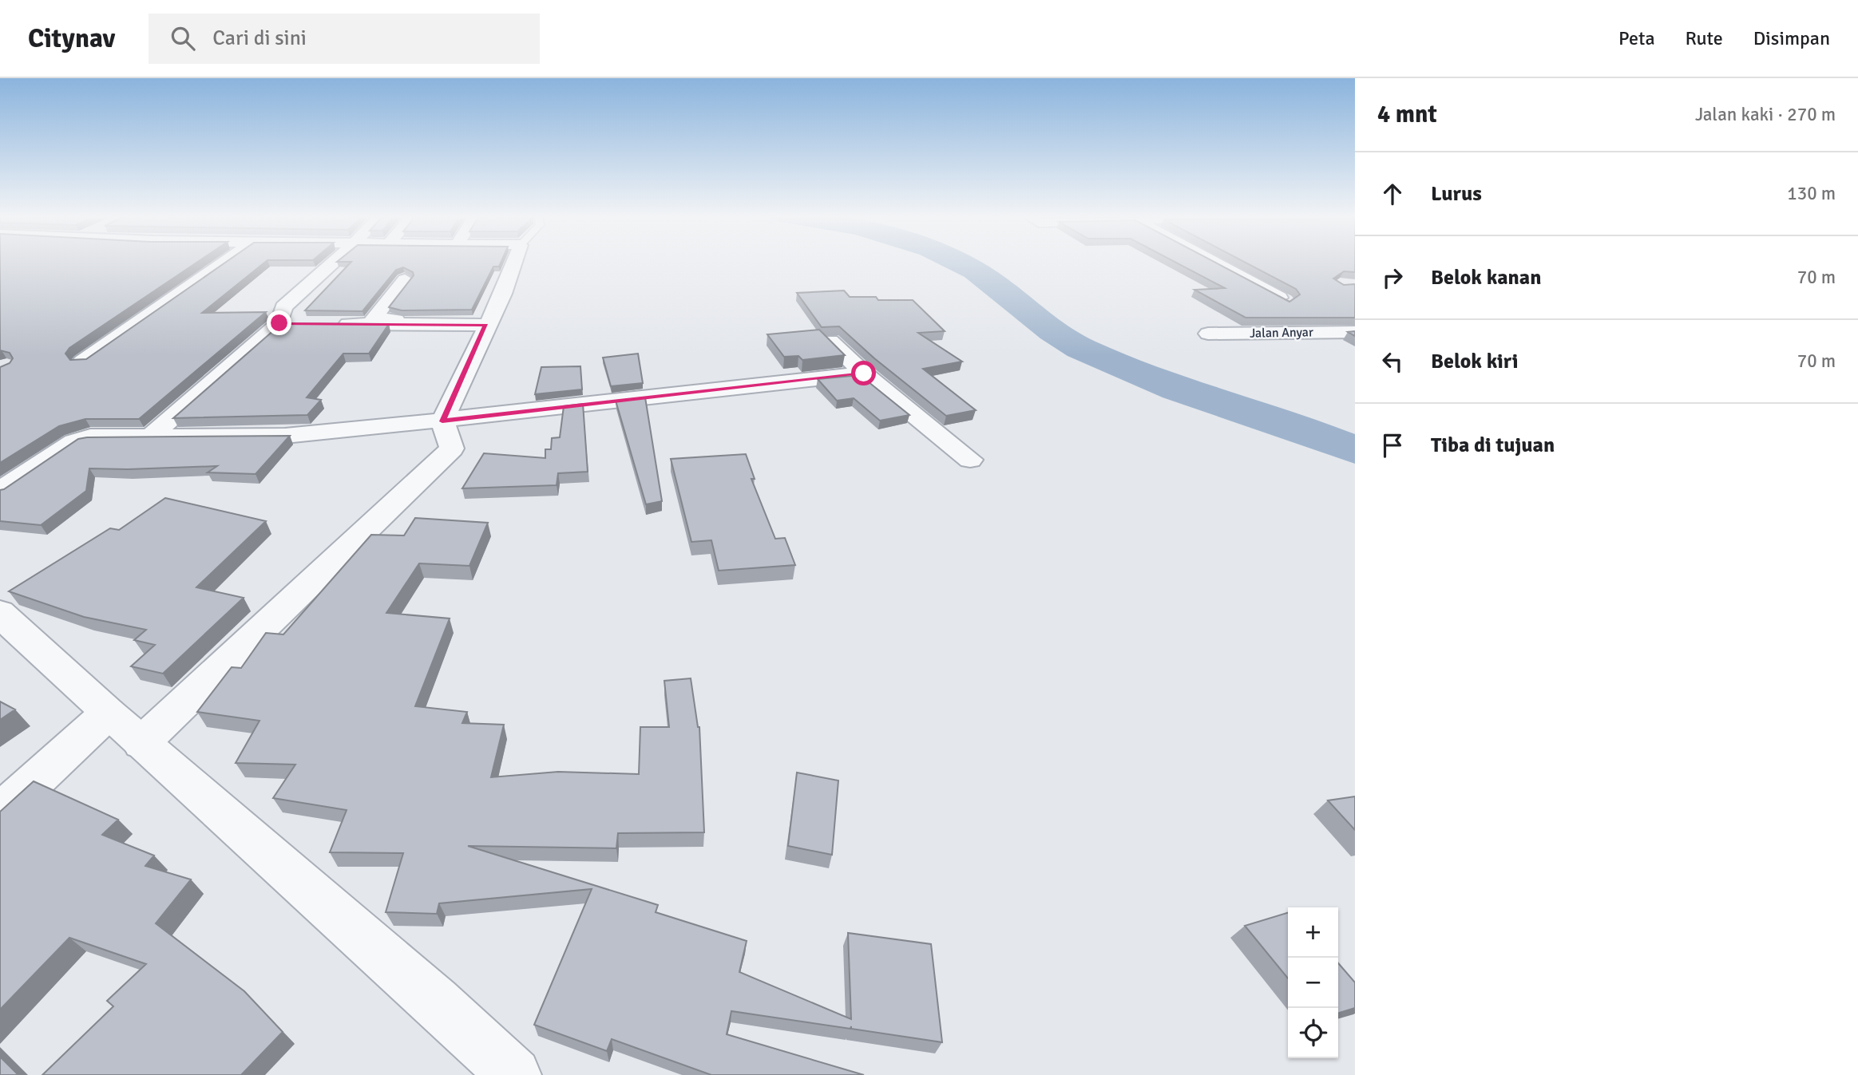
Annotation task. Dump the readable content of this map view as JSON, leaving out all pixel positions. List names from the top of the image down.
{
  "streets": {
    "street": ["Jalan Anyar"]
  },
  "page": {
    "header": "Citynav",
    "search": "Cari di sini",
    "nav": ["Peta", "Rute", "Disimpan"],
    "heading": ["4 mnt", "Jalan kaki · 270 m"],
    "list": [
      ["Lurus", "130 m"],
      ["Belok kanan", "70 m"],
      ["Belok kiri", "70 m"],
      "Tiba di tujuan"
    ],
    "map_buttons": ["+", "−"]
  }
}
